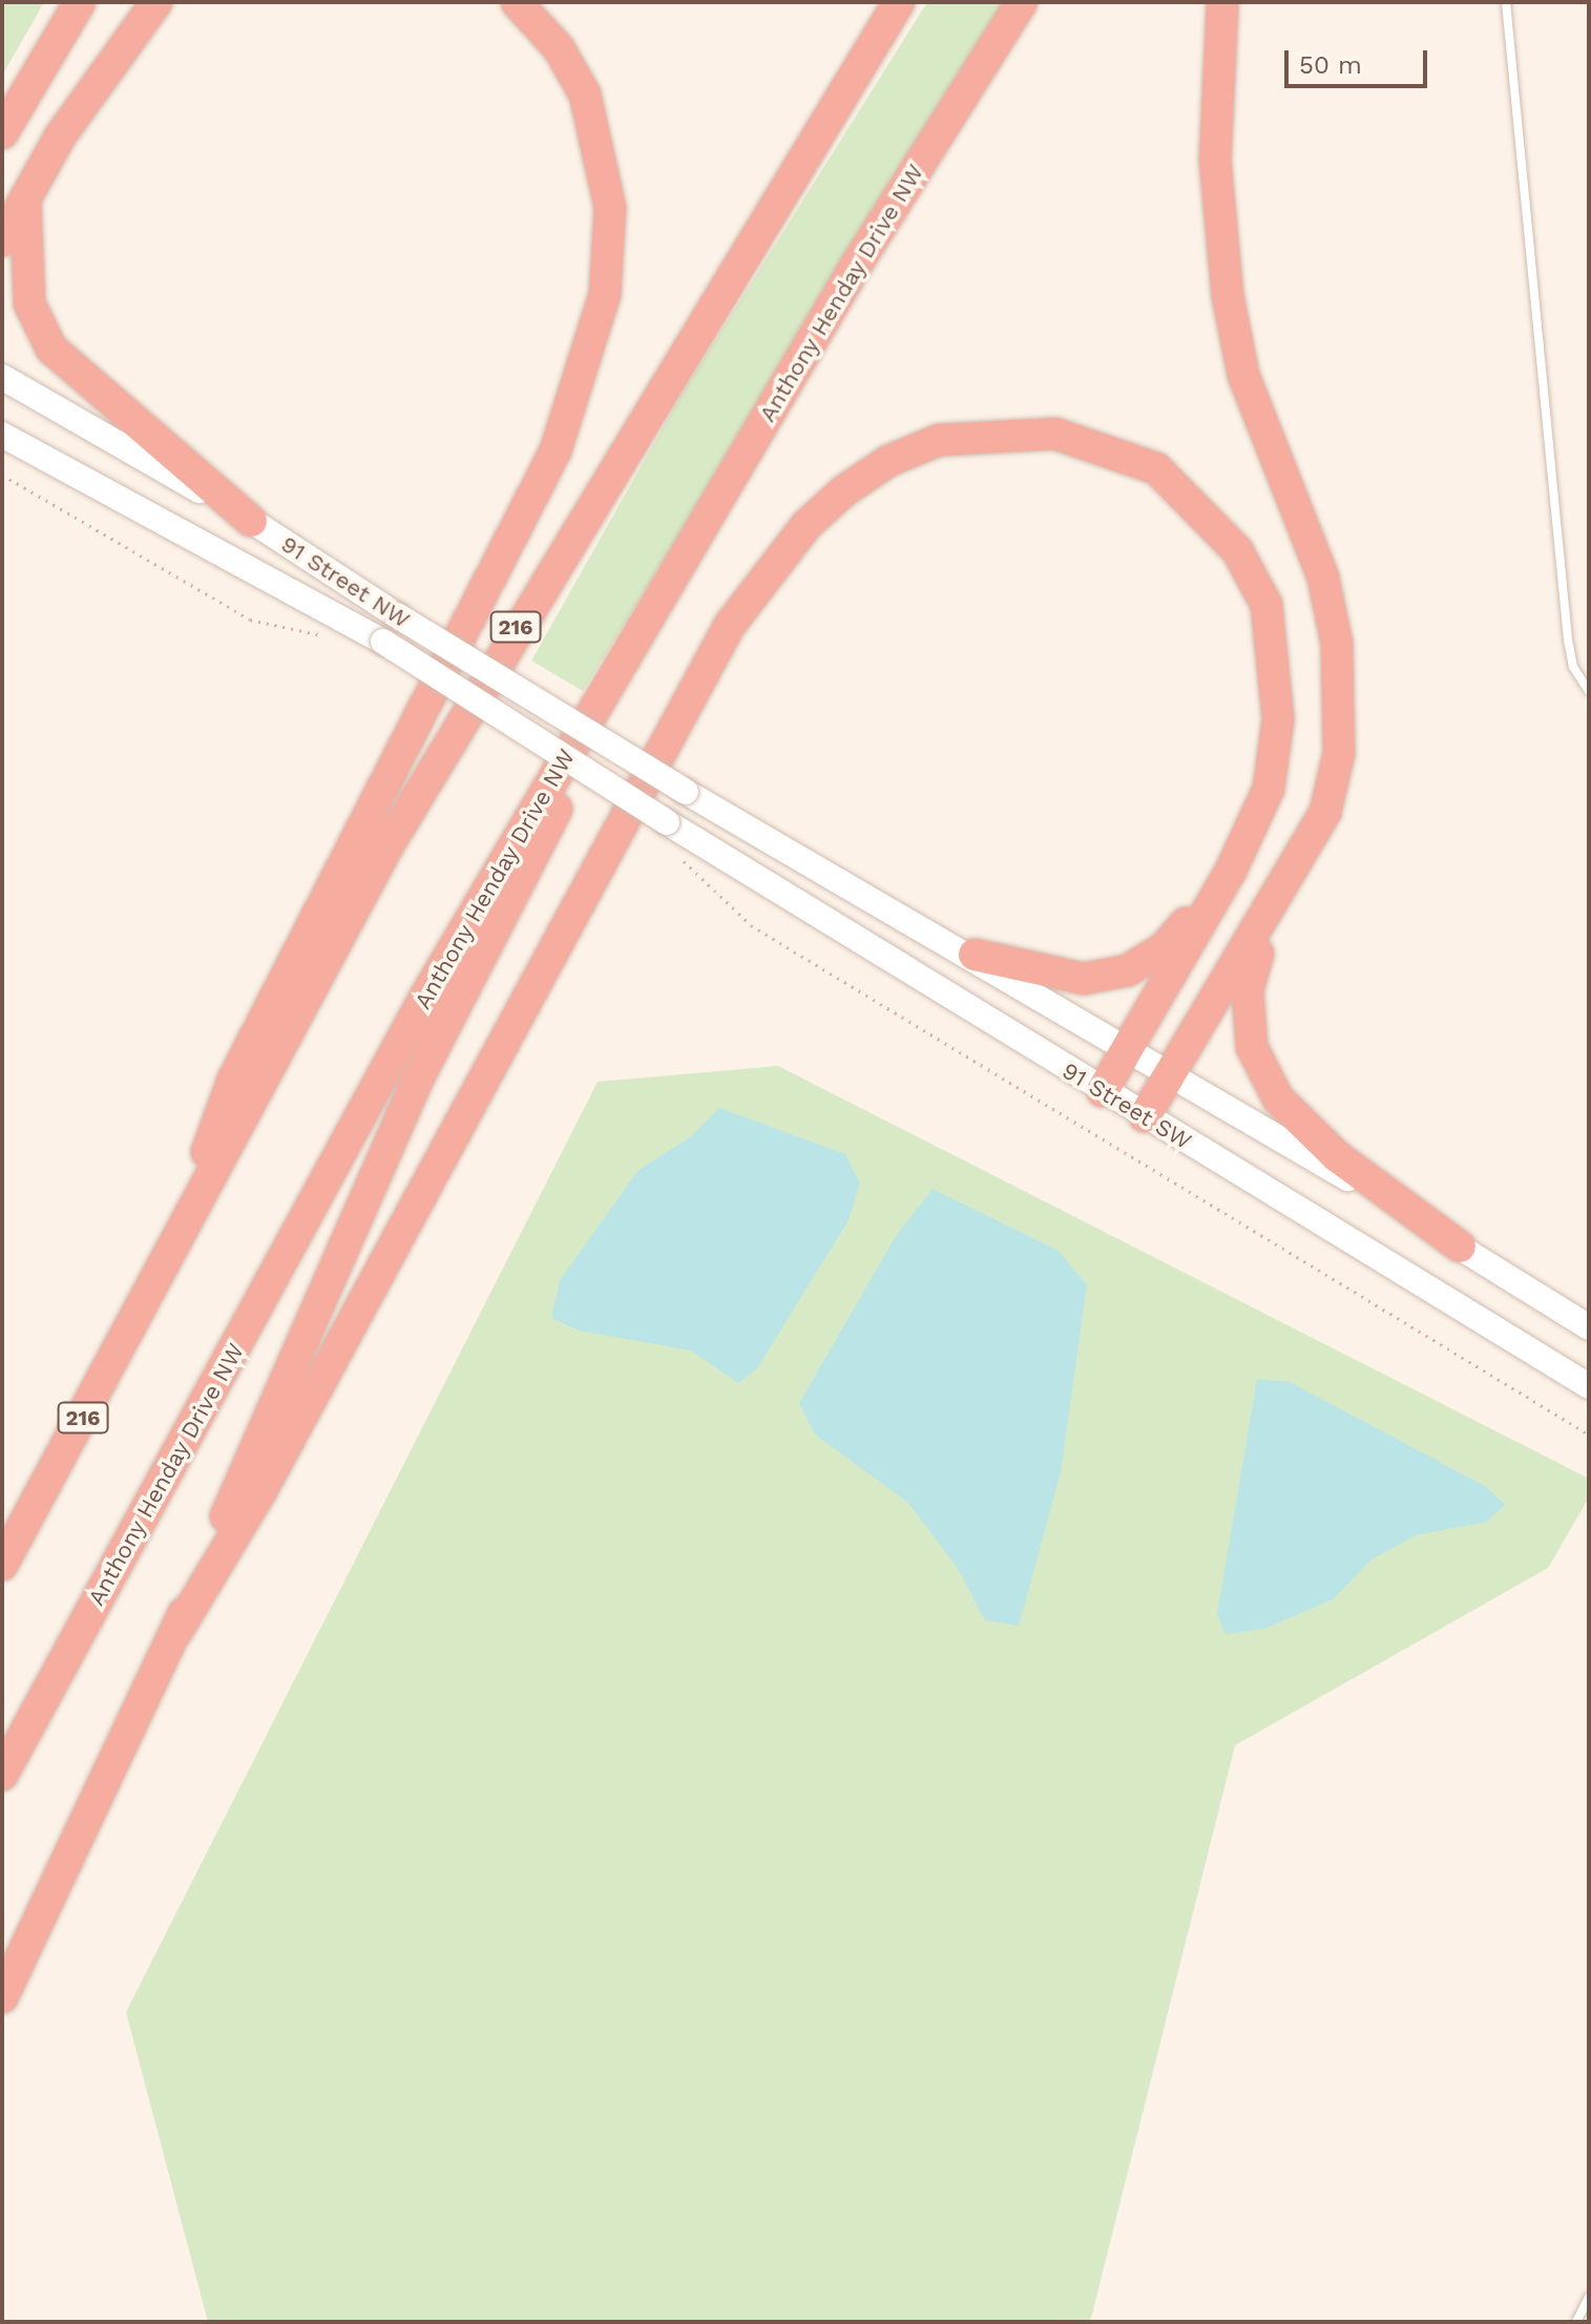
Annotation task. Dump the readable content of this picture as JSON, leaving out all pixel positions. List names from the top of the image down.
{
  "streets": {
    "highway": ["Anthony Henday Drive NW", "216"],
    "main road": ["91 Street NW", "91 Street SW"]
  },
  "crossings": [
    ["91 Street NW", "91 Street SW"]
  ],
  "scale_bar": "50 m"
}
